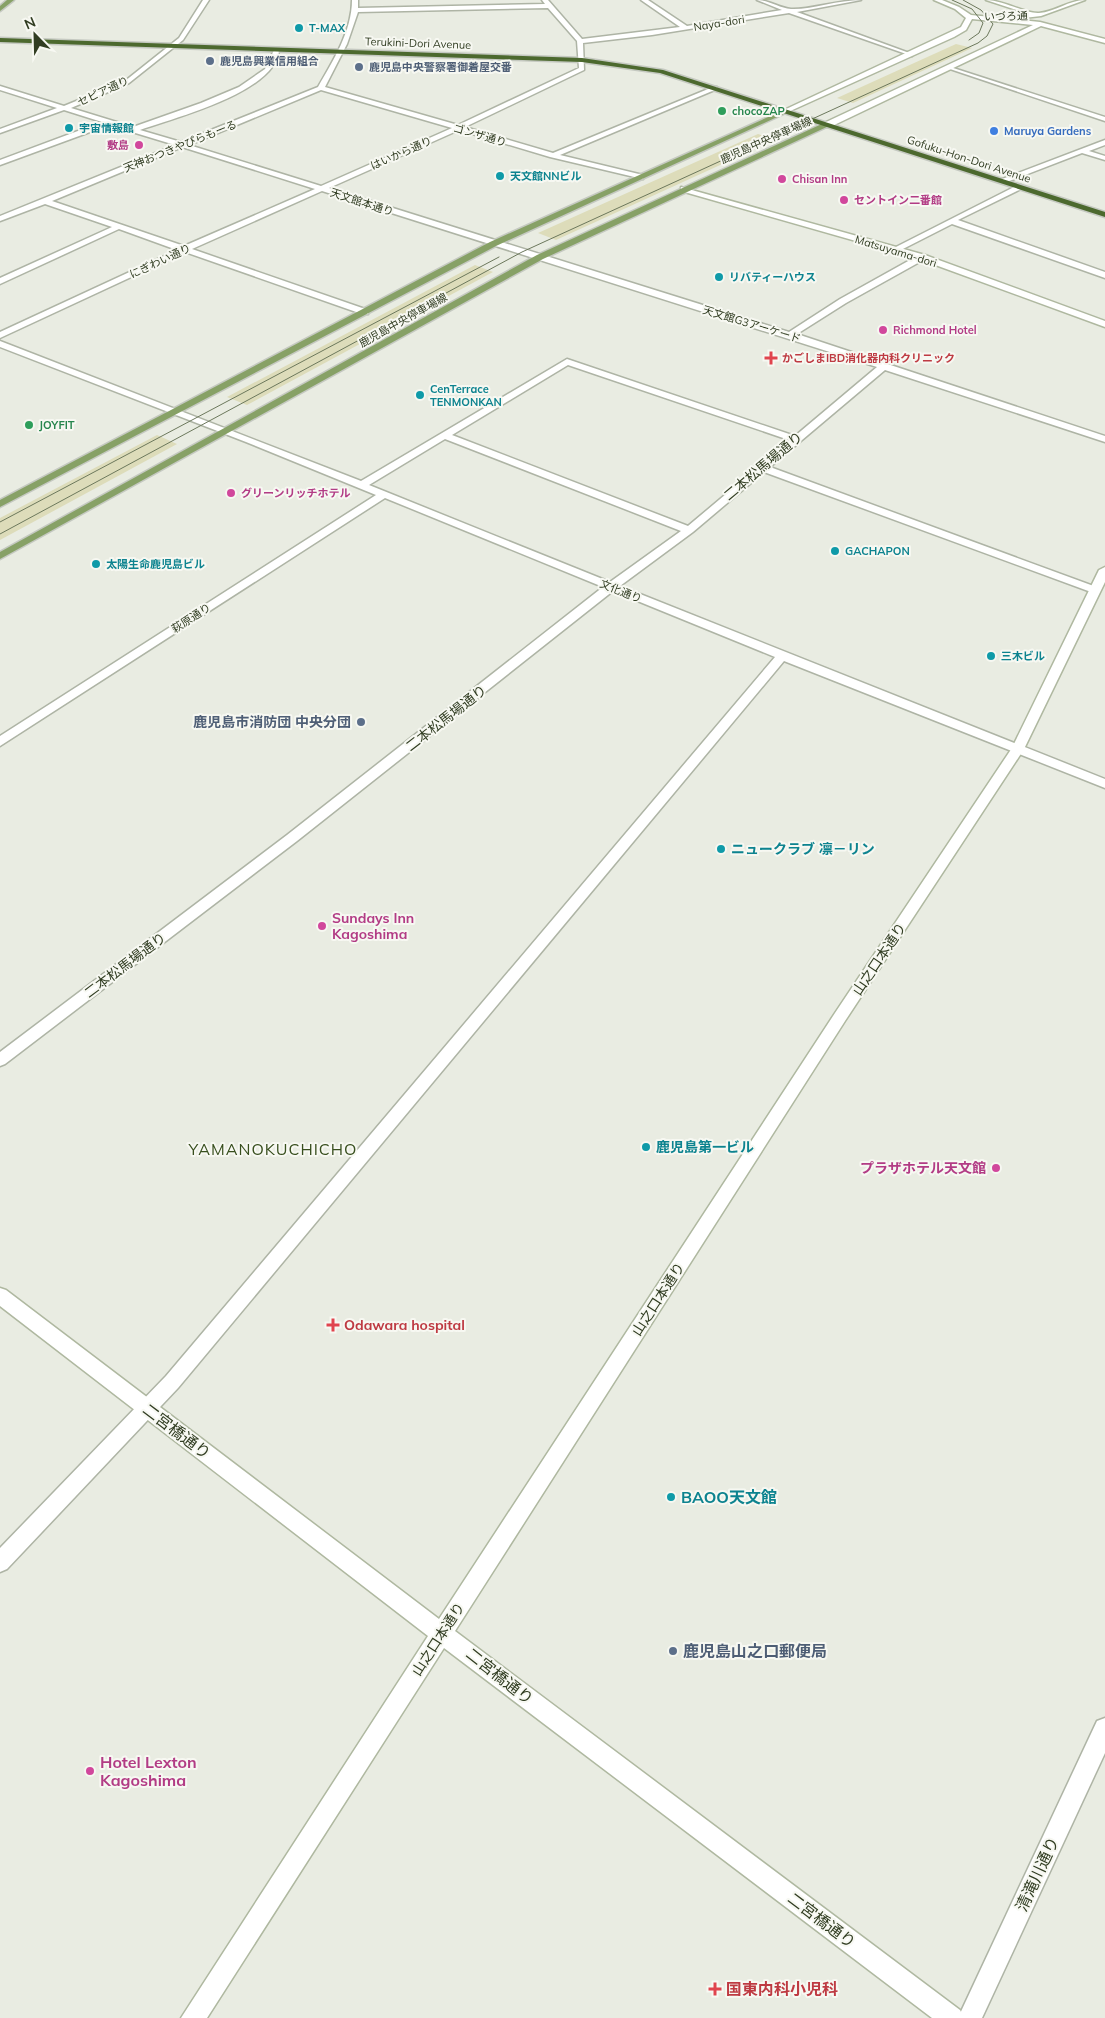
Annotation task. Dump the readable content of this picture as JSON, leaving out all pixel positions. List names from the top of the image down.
{
  "streets": {
    "highway": ["Terukini-Dori Avenue", "Gofuku-Hon-Dori Avenue"],
    "main road": ["鹿児島中央停車場線"],
    "street": [
      "いづろ通",
      "Naya-dori",
      "セピア通り",
      "ゴンザ通り",
      "天神おつきやぴらもーる",
      "はいから通り",
      "天文館本通り",
      "Matsuyama-dori",
      "にぎわい通り",
      "天文館G3アーケード",
      "二本松馬場通り",
      "文化通り",
      "萩原通り",
      "山之口本通り",
      "二宮橋通り",
      "清滝川通り"
    ]
  },
  "crossings": [
    ["いづろ通", "Terukini-Dori Avenue"],
    ["いづろ通", "鹿児島中央停車場線"],
    ["いづろ通", "Gofuku-Hon-Dori Avenue"],
    ["Terukini-Dori Avenue", "セピア通り"],
    ["Terukini-Dori Avenue", "鹿児島中央停車場線"],
    ["Terukini-Dori Avenue", "はいから通り"],
    ["Terukini-Dori Avenue", "Gofuku-Hon-Dori Avenue"],
    ["セピア通り", "天文館本通り"],
    ["ゴンザ通り", "鹿児島中央停車場線"],
    ["ゴンザ通り", "天神おつきやぴらもーる"],
    ["ゴンザ通り", "はいから通り"],
    ["鹿児島中央停車場線", "Gofuku-Hon-Dori Avenue"],
    ["鹿児島中央停車場線", "天文館本通り"],
    ["鹿児島中央停車場線", "Matsuyama-dori"],
    ["鹿児島中央停車場線", "天文館G3アーケード"],
    ["鹿児島中央停車場線", "文化通り"],
    ["天神おつきやぴらもーる", "天文館本通り"],
    ["はいから通り", "天文館本通り"],
    ["はいから通り", "にぎわい通り"],
    ["天文館本通り", "にぎわい通り"],
    ["天文館本通り", "天文館G3アーケード"],
    ["天文館G3アーケード", "二本松馬場通り"],
    ["二本松馬場通り", "文化通り"],
    ["文化通り", "萩原通り"],
    ["文化通り", "山之口本通り"],
    ["山之口本通り", "二宮橋通り"]
  ],
  "districts": ["YAMANOKUCHICHO"],
  "places": {
    "other": [
      "T-MAX",
      "鹿児島興業信用組合",
      "鹿児島中央警察署御着屋交番",
      "chocoZAP",
      "宇宙情報館",
      "Maruya Gardens",
      "敷島",
      "天文館NNビル",
      "Chisan Inn",
      "セントイン二番館",
      "リバティーハウス",
      "Richmond Hotel",
      "CenTerrace TENMONKAN",
      "JOYFIT",
      "グリーンリッチホテル",
      "GACHAPON",
      "太陽生命鹿児島ビル",
      "三木ビル",
      "鹿児島市消防団 中央分団",
      "ニュークラブ 凛－リン",
      "Sundays Inn Kagoshima",
      "鹿児島第一ビル",
      "プラザホテル天文館",
      "BAOO天文館",
      "鹿児島山之口郵便局",
      "Hotel Lexton Kagoshima"
    ],
    "health": ["かごしまIBD消化器内科クリニック", "Odawara hospital", "国東内科小児科"]
  },
  "north": "top left"
}
